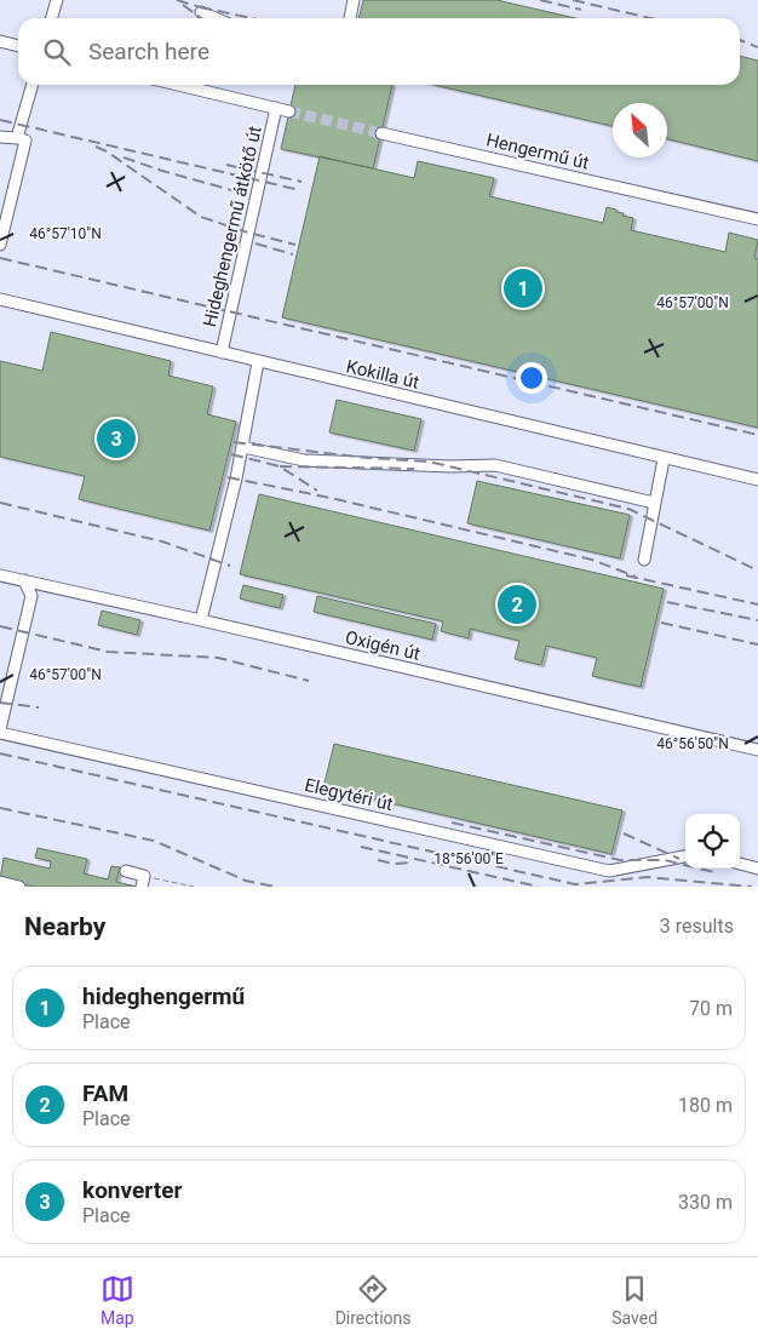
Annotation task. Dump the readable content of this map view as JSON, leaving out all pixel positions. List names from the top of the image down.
{
  "streets": {
    "lane": [
      "Hengermű út",
      "Hideghengermű átkötő út",
      "Kokilla út",
      "Oxigén út",
      "Elegytéri út"
    ]
  },
  "crossings": [
    ["Hideghengermű átkötő út", "Kokilla út"]
  ],
  "north": "top left",
  "page": {
    "search": "Search here",
    "pins": ["1", "3", "2"],
    "heading": ["Nearby", "3 results"],
    "list": [
      {
        "mark": "1",
        "name": "hideghengermű",
        "note": "Place",
        "value": "70 m"
      },
      {
        "mark": "2",
        "name": "FAM",
        "note": "Place",
        "value": "180 m"
      },
      {
        "mark": "3",
        "name": "konverter",
        "note": "Place",
        "value": "330 m"
      }
    ],
    "nav": ["Map", "Directions", "Saved"]
  },
  "coordinates": [
    "46°57'10\"N",
    "46°57'00\"N",
    "46°56'50\"N",
    "18°56'00\"E"
  ]
}
